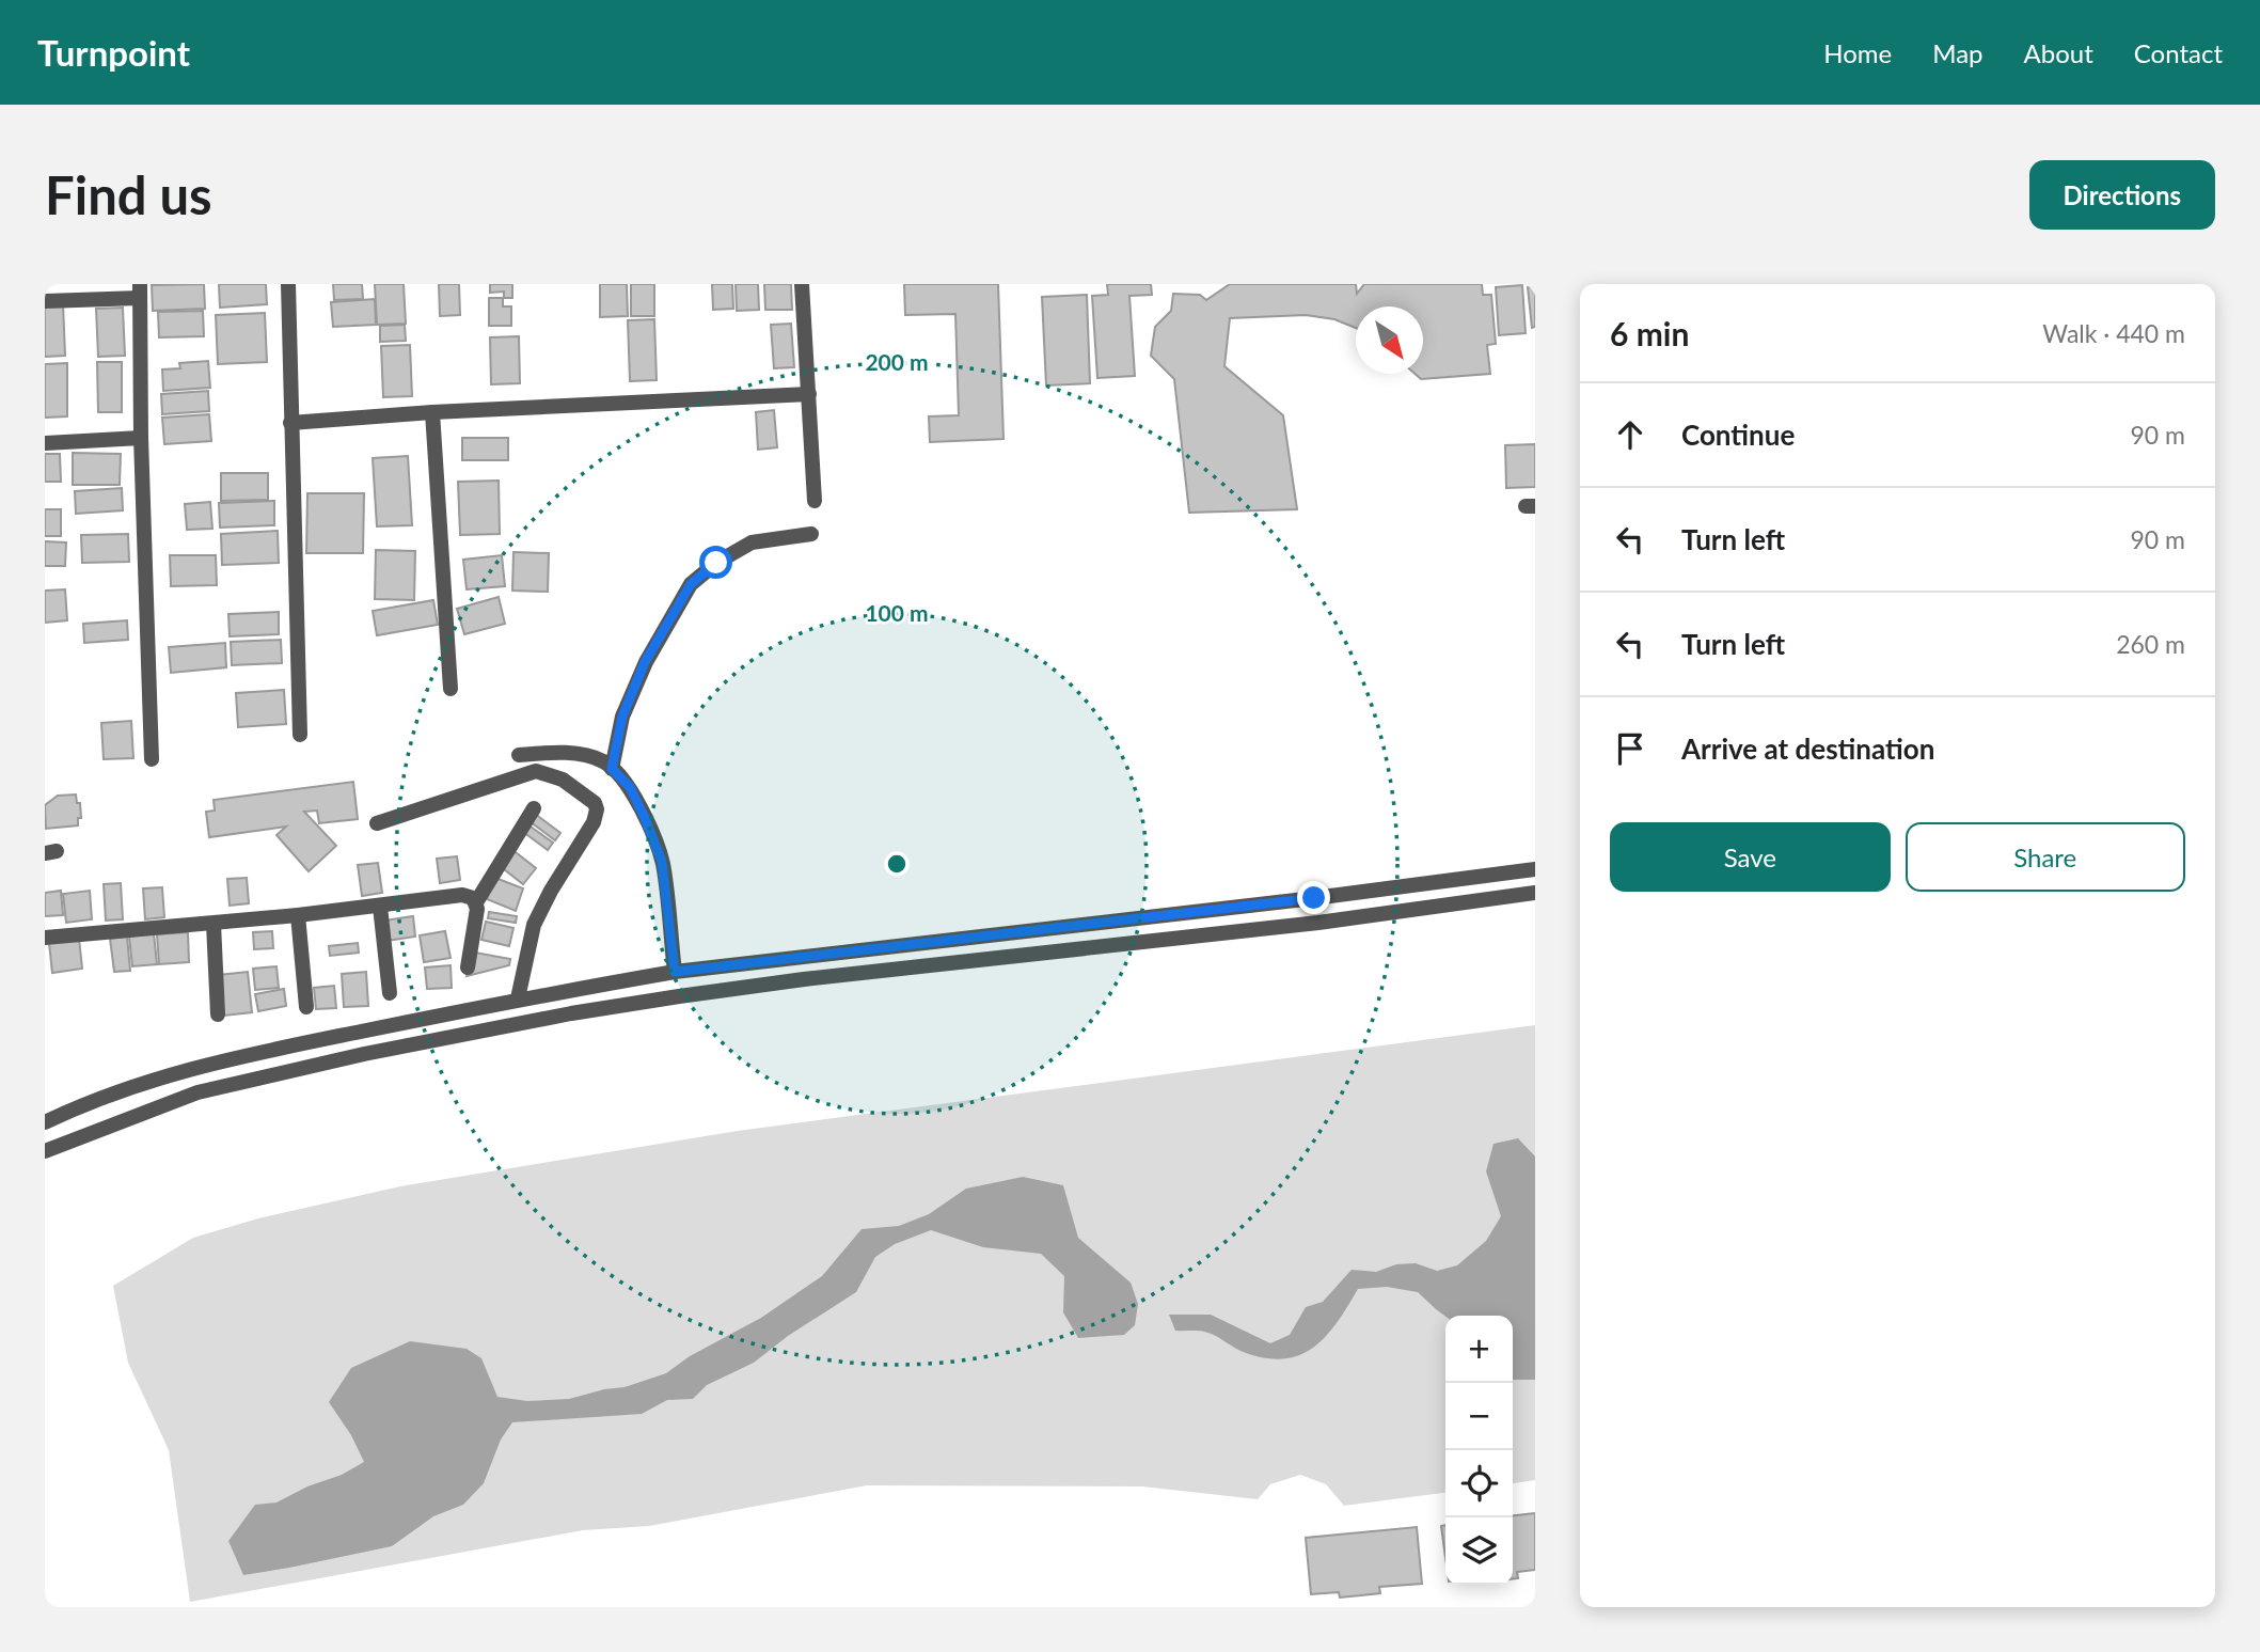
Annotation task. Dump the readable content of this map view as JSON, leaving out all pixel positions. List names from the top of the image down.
{
  "north": "bottom right",
  "page": {
    "header": "Turnpoint",
    "nav": [
      "Home",
      "Map",
      "About",
      "Contact"
    ],
    "buttons": [
      "Directions",
      ["Save", "Share"]
    ],
    "title": "Find us",
    "heading": ["6 min", "Walk · 440 m"],
    "list": [
      ["Continue", "90 m"],
      ["Turn left", "90 m"],
      ["Turn left", "260 m"],
      "Arrive at destination"
    ],
    "map_buttons": ["+", "−"]
  },
  "rings": ["200 m", "100 m"]
}
